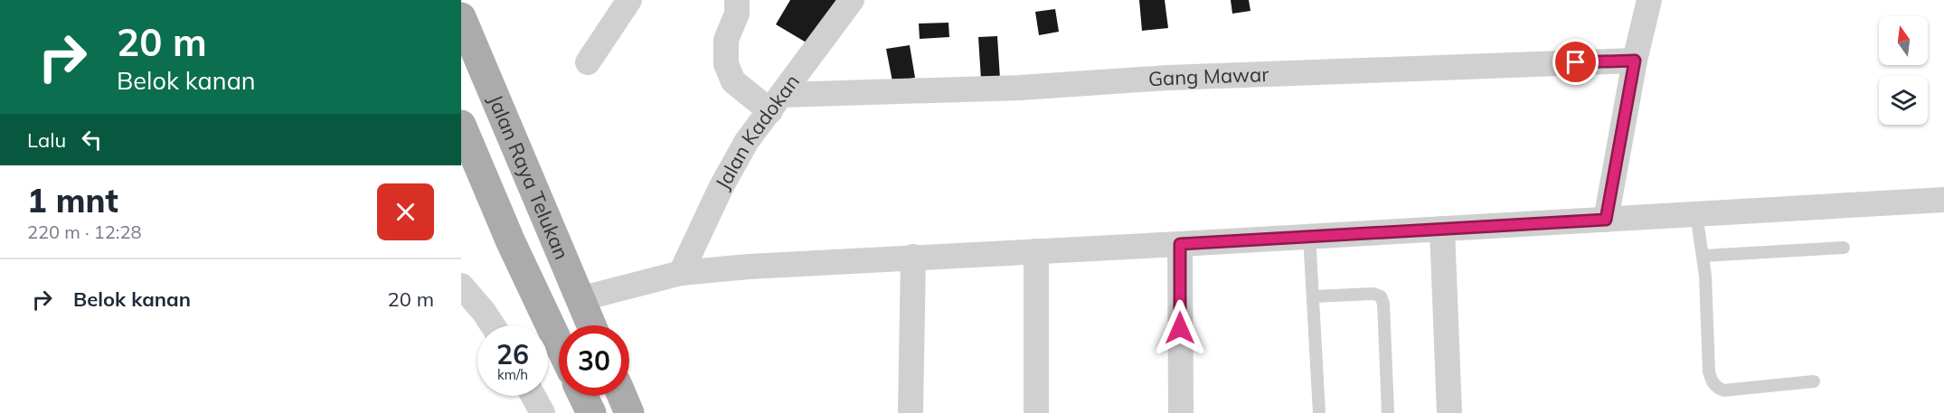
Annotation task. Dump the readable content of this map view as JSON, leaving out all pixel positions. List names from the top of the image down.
{
  "streets": {
    "main road": ["Jalan Raya Telukan"],
    "street": ["Gang Mawar", "Jalan Kadokan"]
  },
  "crossings": [
    ["Gang Mawar", "Jalan Kadokan"]
  ],
  "north": "top",
  "page": {
    "turn": ["20 m", "Belok kanan"],
    "then": "Lalu",
    "heading": ["1 mnt", "220 m · 12:28"],
    "list": [
      {
        "name": "Belok kanan",
        "value": "20 m"
      }
    ],
    "speed": "26 km/h",
    "limit": "30"
  }
}
